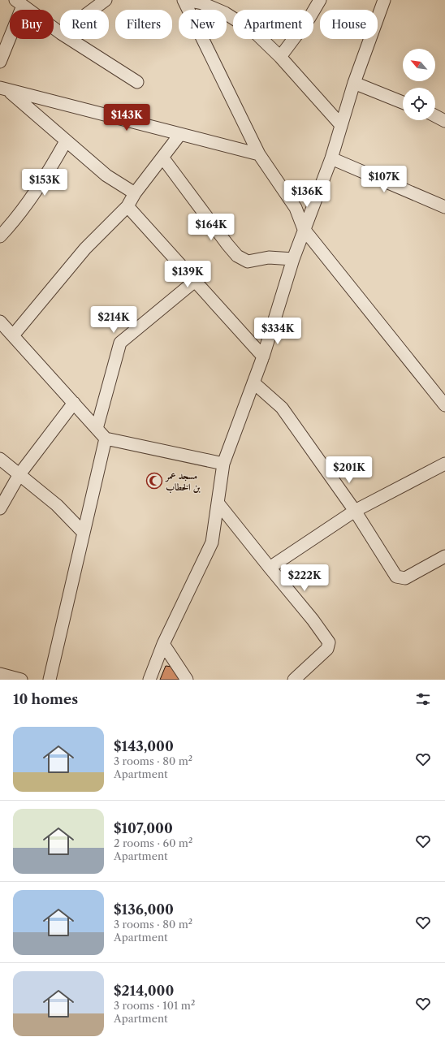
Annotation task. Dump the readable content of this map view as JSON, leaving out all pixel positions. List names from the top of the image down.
{
  "places": {
    "mosque": ["مسجد عمر بن الخطاب"]
  },
  "north": "top left",
  "page": {
    "chip": [
      "Buy",
      "Rent",
      "Filters",
      "New",
      "Apartment",
      "House"
    ],
    "price": [
      "$143K",
      "$107K",
      "$153K",
      "$136K",
      "$164K",
      "$139K",
      "$214K",
      "$334K",
      "$201K",
      "$222K"
    ],
    "heading": "10 homes",
    "list": [
      {
        "name": "$143,000",
        "note": "3 rooms · 80 m² · Apartment"
      },
      {
        "name": "$107,000",
        "note": "2 rooms · 60 m² · Apartment"
      },
      {
        "name": "$136,000",
        "note": "3 rooms · 80 m² · Apartment"
      },
      {
        "name": "$214,000",
        "note": "3 rooms · 101 m² · Apartment"
      }
    ]
  }
}
